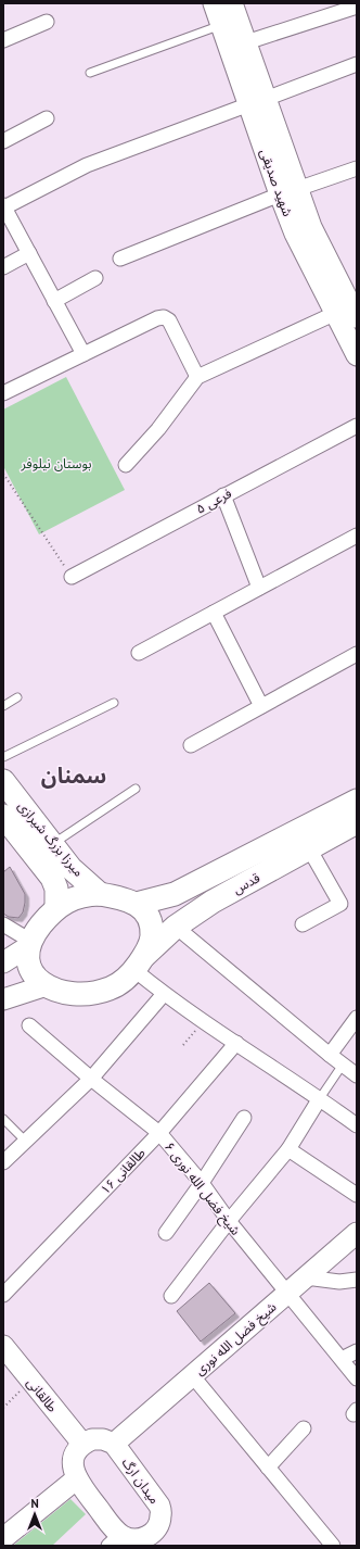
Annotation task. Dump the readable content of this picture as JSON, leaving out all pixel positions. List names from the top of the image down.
{
  "streets": {
    "main road": ["میرزا بزرگ شیرازی", "قدس"],
    "street": [
      "شهید صدیقی",
      "فرعی ۵",
      "طالقانی ۱۶",
      "شیخ فضل الله نوری ۶",
      "شیخ فضل الله نوری",
      "طالقانی",
      "میدان ارگ"
    ]
  },
  "crossings": [
    ["میرزا بزرگ شیرازی", "قدس"],
    ["طالقانی ۱۶", "شیخ فضل الله نوری ۶"],
    ["شیخ فضل الله نوری ۶", "شیخ فضل الله نوری"],
    ["شیخ فضل الله نوری", "میدان ارگ"],
    ["طالقانی", "میدان ارگ"]
  ],
  "districts": ["سمنان"],
  "parks": ["بوستان نیلوفر"],
  "north": "top"
}
